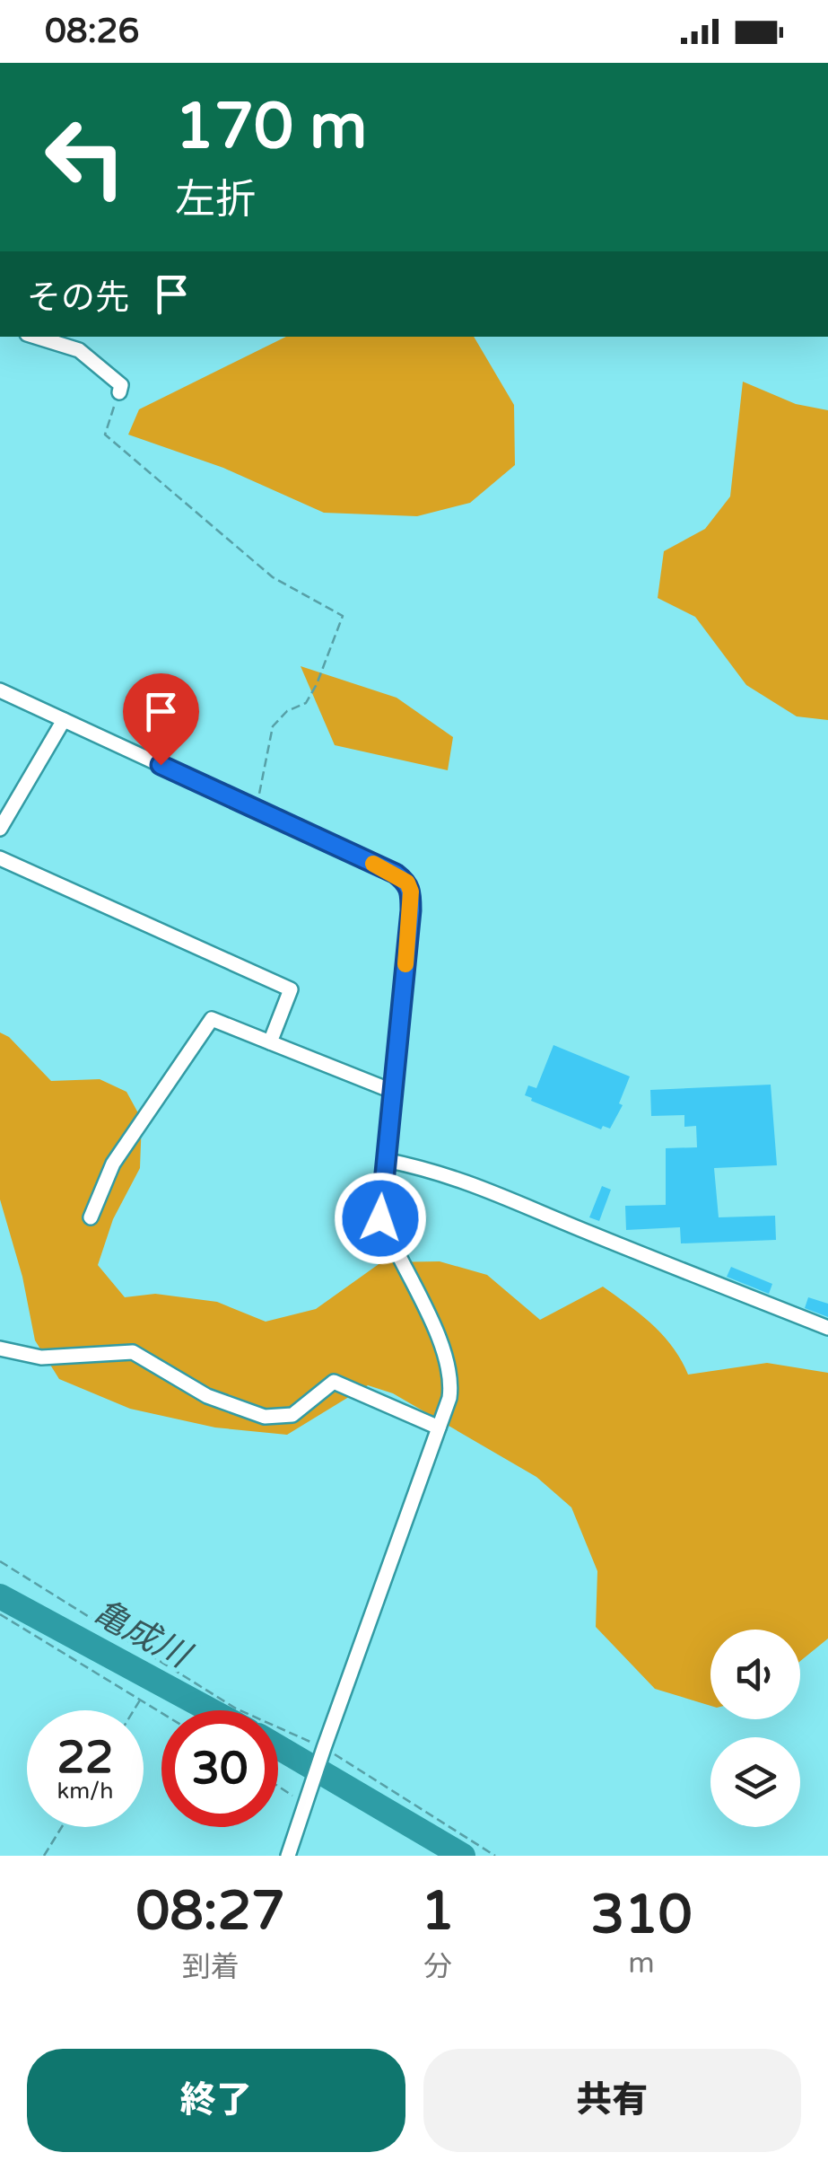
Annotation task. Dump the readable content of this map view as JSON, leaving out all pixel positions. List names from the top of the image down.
{
  "water": ["亀成川"],
  "page": {
    "status": "08:26",
    "turn": ["170 m", "左折"],
    "then": "その先",
    "speed": "22 km/h",
    "limit": "30",
    "eta": [
      "08:27",
      "到着",
      "1",
      "分",
      "310",
      "m"
    ],
    "buttons": ["終了", "共有"]
  }
}
